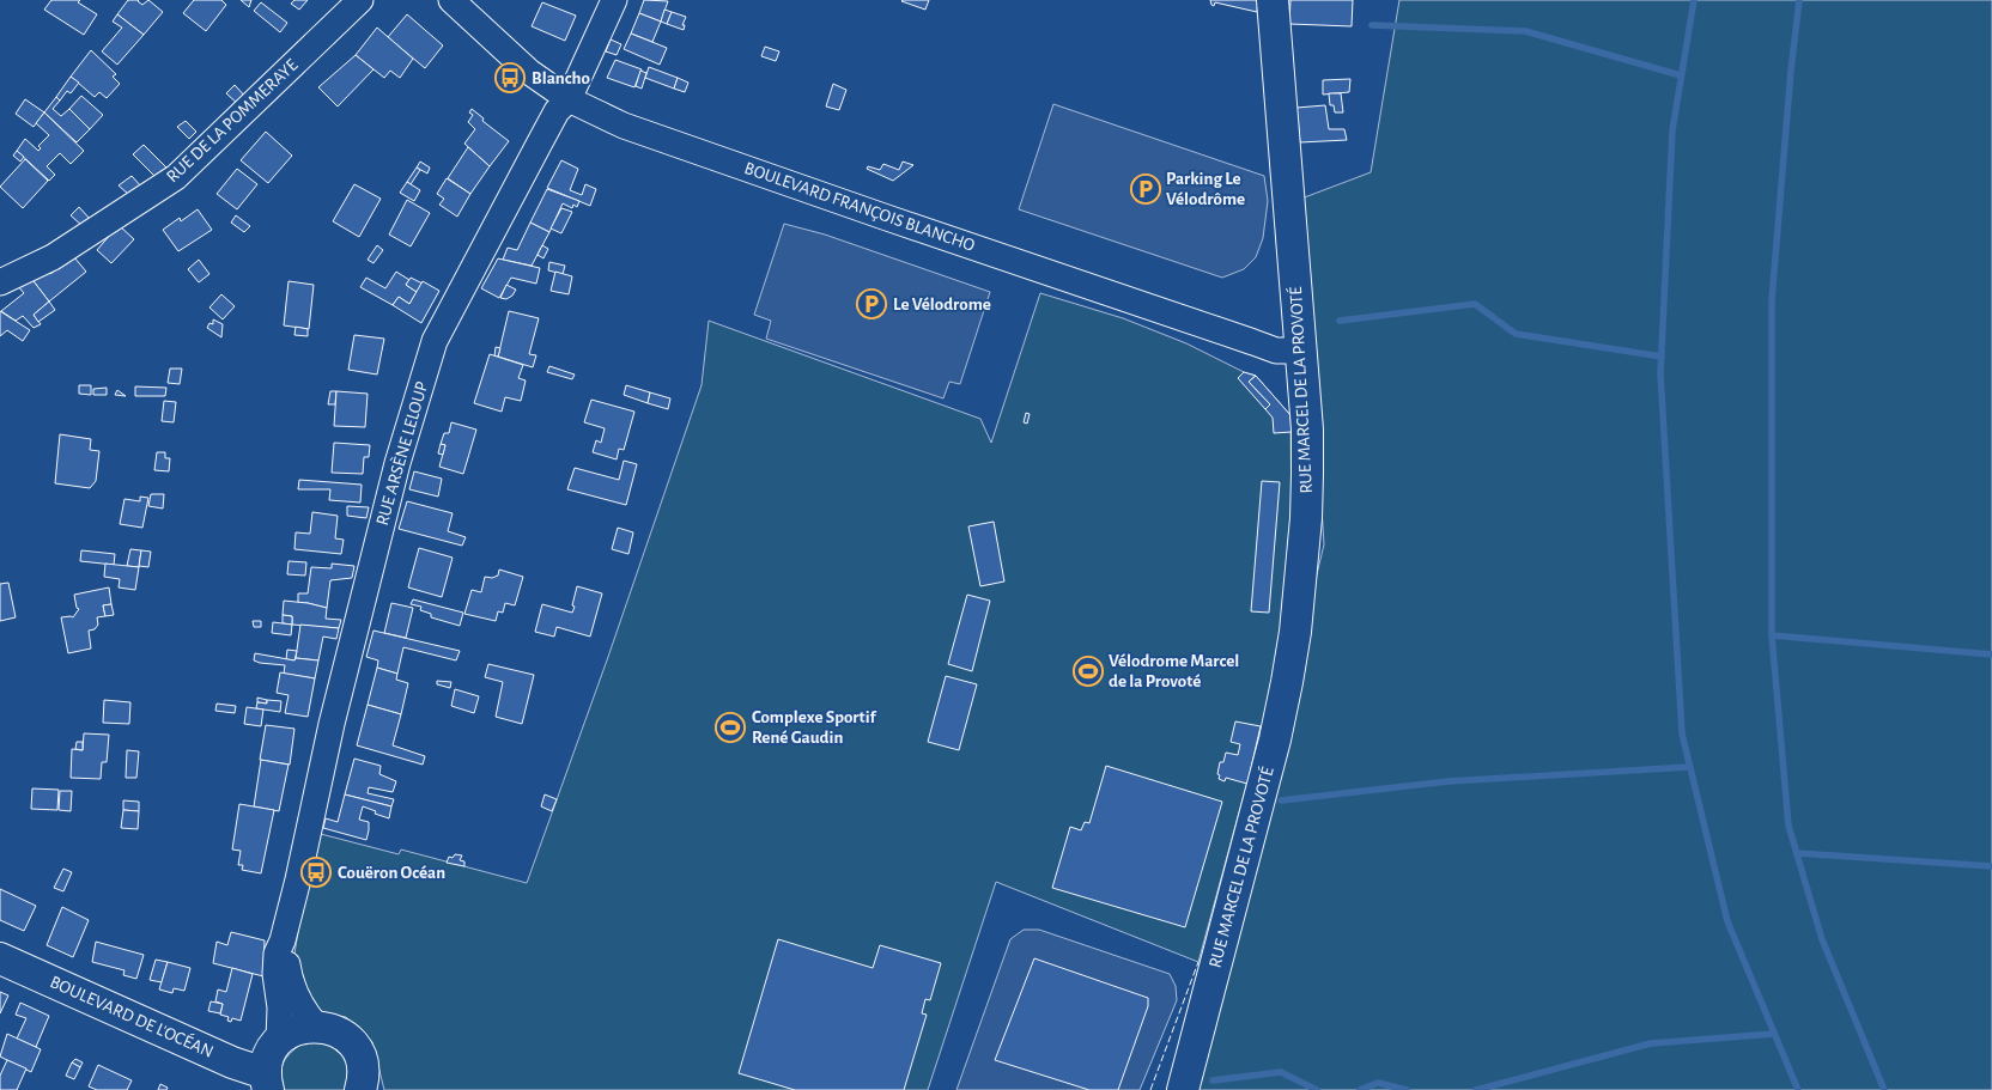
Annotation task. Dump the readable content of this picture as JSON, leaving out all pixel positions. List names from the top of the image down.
{
  "streets": {
    "main road": ["RUE MARCEL DE LA PROVOTÉ", "BOULEVARD DE L'OCÉAN"],
    "street": ["RUE DE LA POMMERAYE", "BOULEVARD FRANÇOIS BLANCHO", "RUE ARSÈNE LELOUP"]
  },
  "crossings": [
    ["BOULEVARD FRANÇOIS BLANCHO", "RUE MARCEL DE LA PROVOTÉ"],
    ["BOULEVARD FRANÇOIS BLANCHO", "RUE ARSÈNE LELOUP"]
  ],
  "places": {
    "bus stop": ["Blancho", "Couëron Océan"],
    "parking": ["Parking Le Vélodrôme", "Le Vélodrome"],
    "sports": ["Vélodrome Marcel de la Provoté", "Complexe Sportif René Gaudin"]
  }
}
